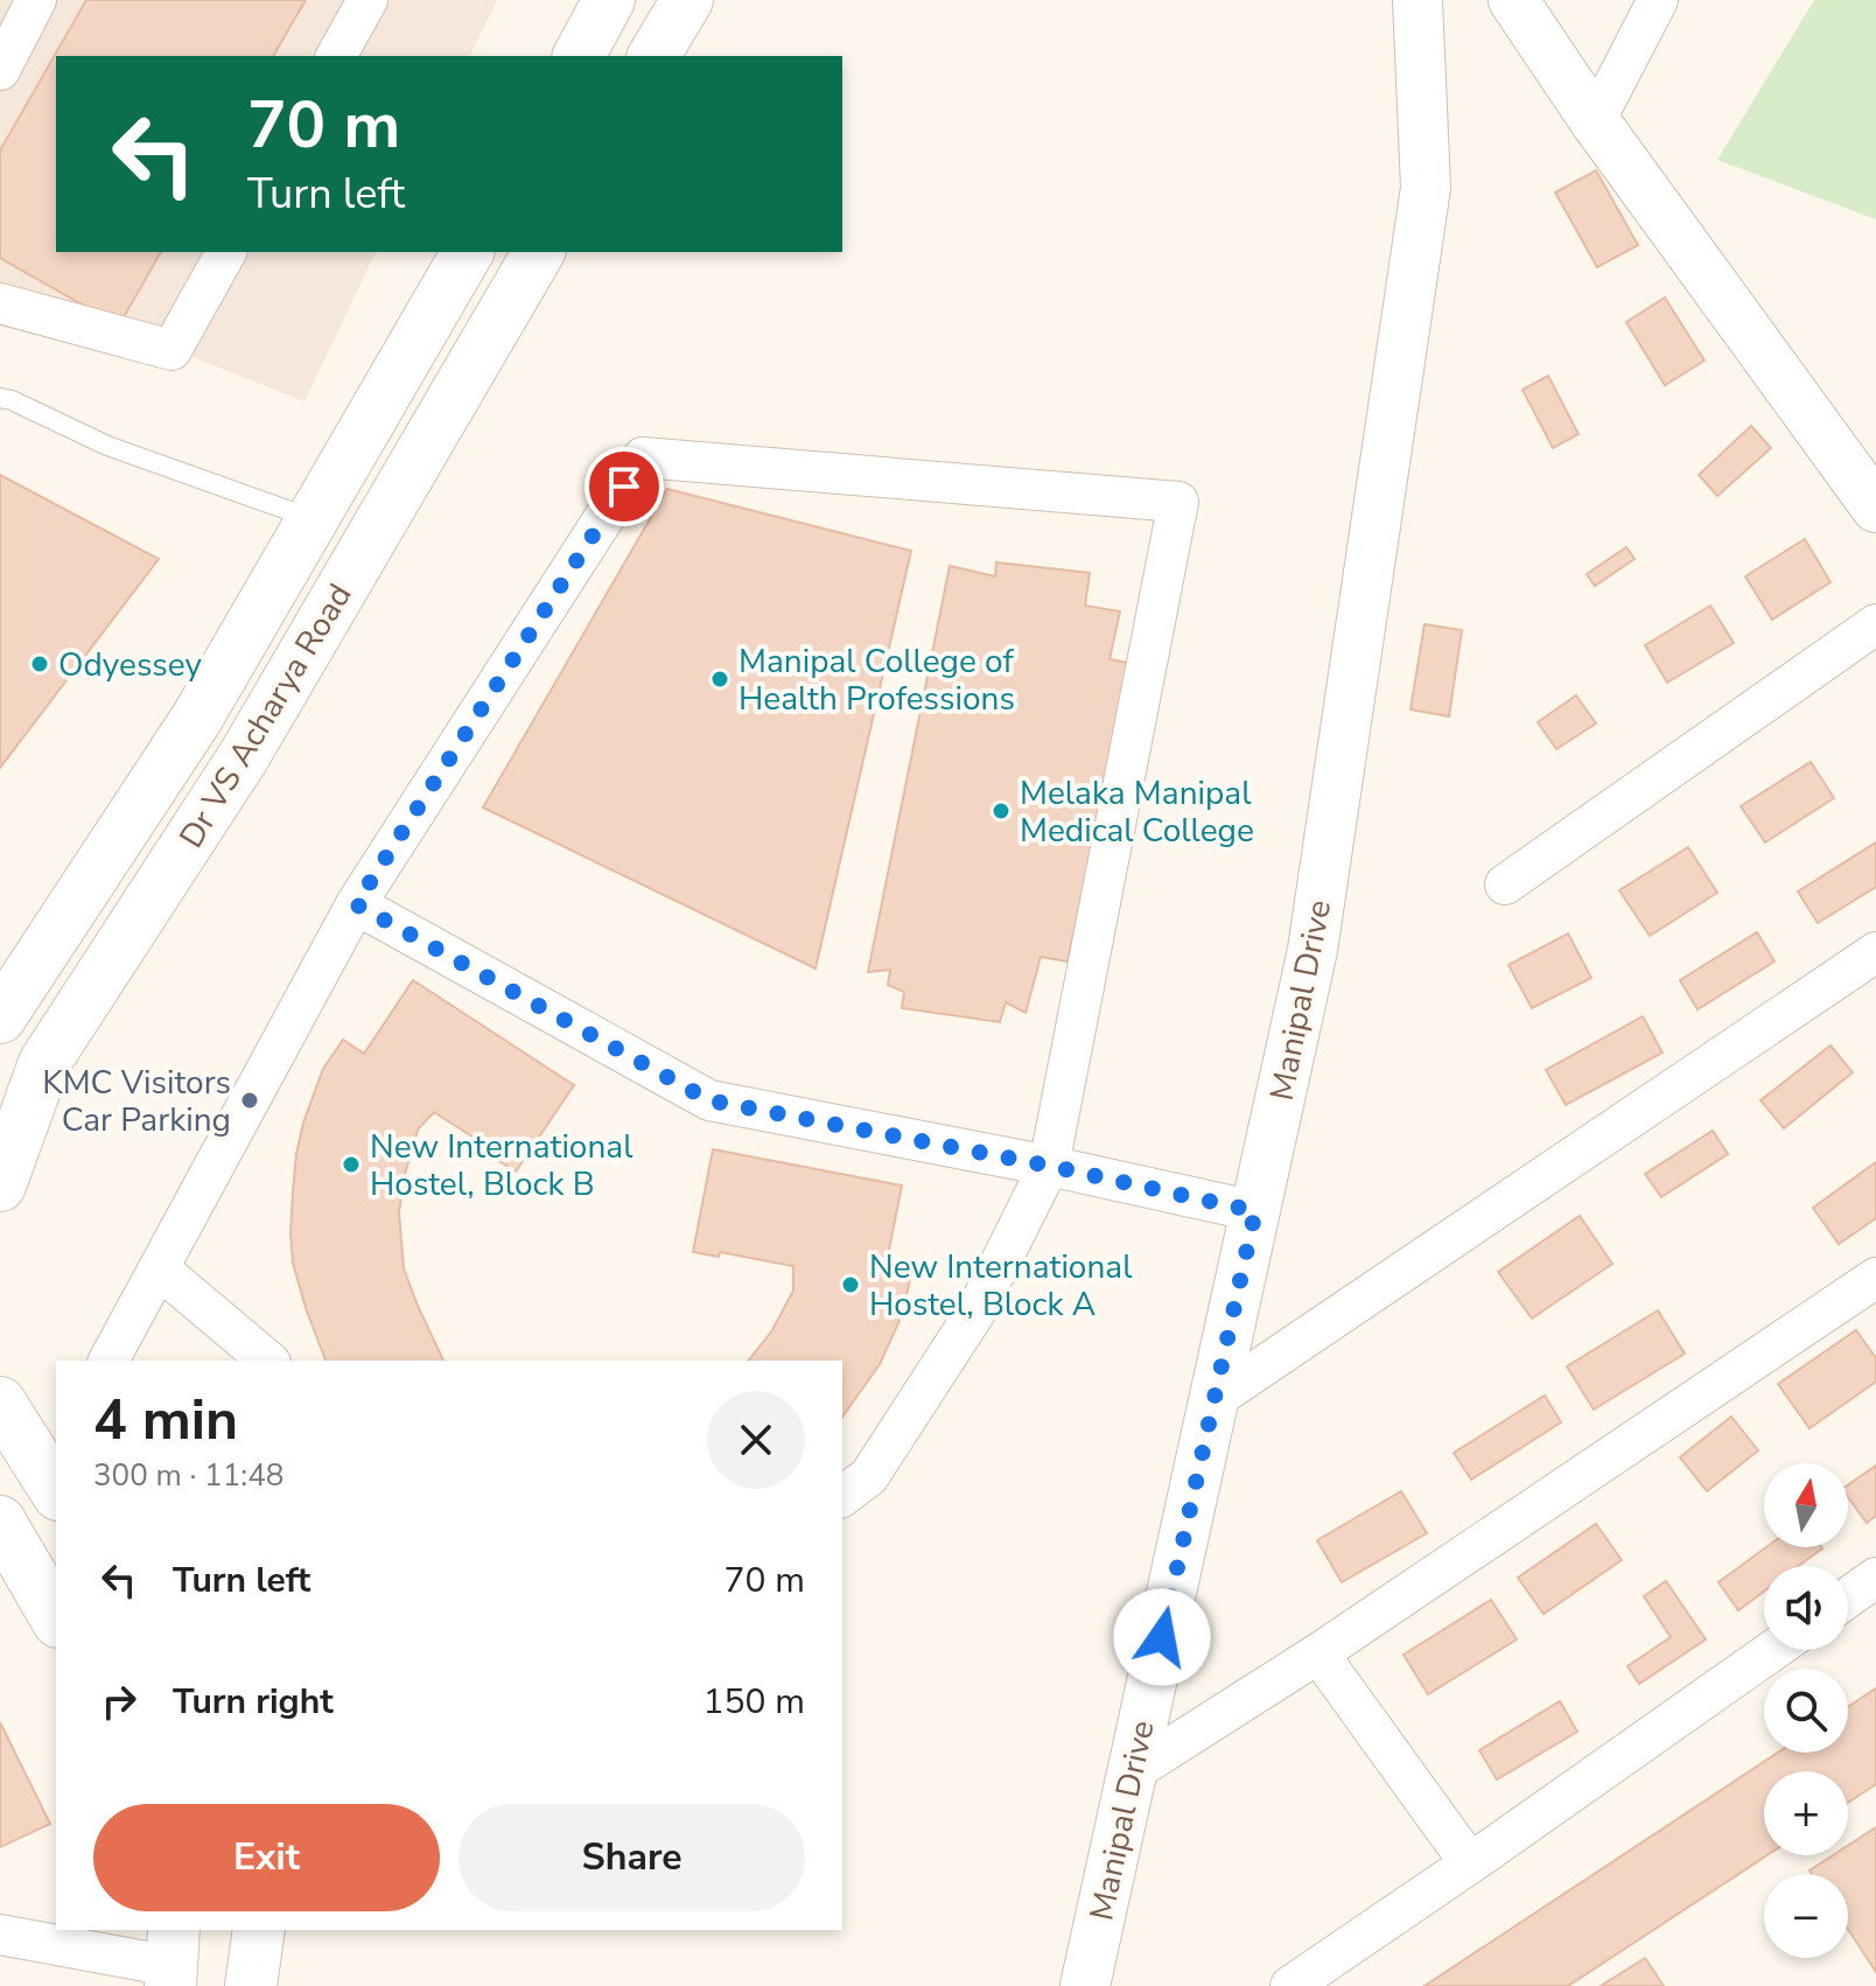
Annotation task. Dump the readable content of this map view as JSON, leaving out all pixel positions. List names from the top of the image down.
{
  "streets": {
    "main road": ["Dr VS Acharya Road"],
    "street": ["Manipal Drive"]
  },
  "places": [
    "Odyessey",
    "Manipal College of Health Professions",
    "Melaka Manipal Medical College",
    "KMC Visitors Car Parking",
    "New International Hostel, Block B",
    "New International Hostel, Block A"
  ],
  "north": "top",
  "page": {
    "turn": ["70 m", "Turn left"],
    "heading": ["4 min", "300 m · 11:48"],
    "map_buttons": ["+", "−"],
    "list": [
      {
        "name": "Turn left",
        "value": "70 m"
      },
      {
        "name": "Turn right",
        "value": "150 m"
      }
    ],
    "buttons": ["Exit", "Share"]
  }
}
